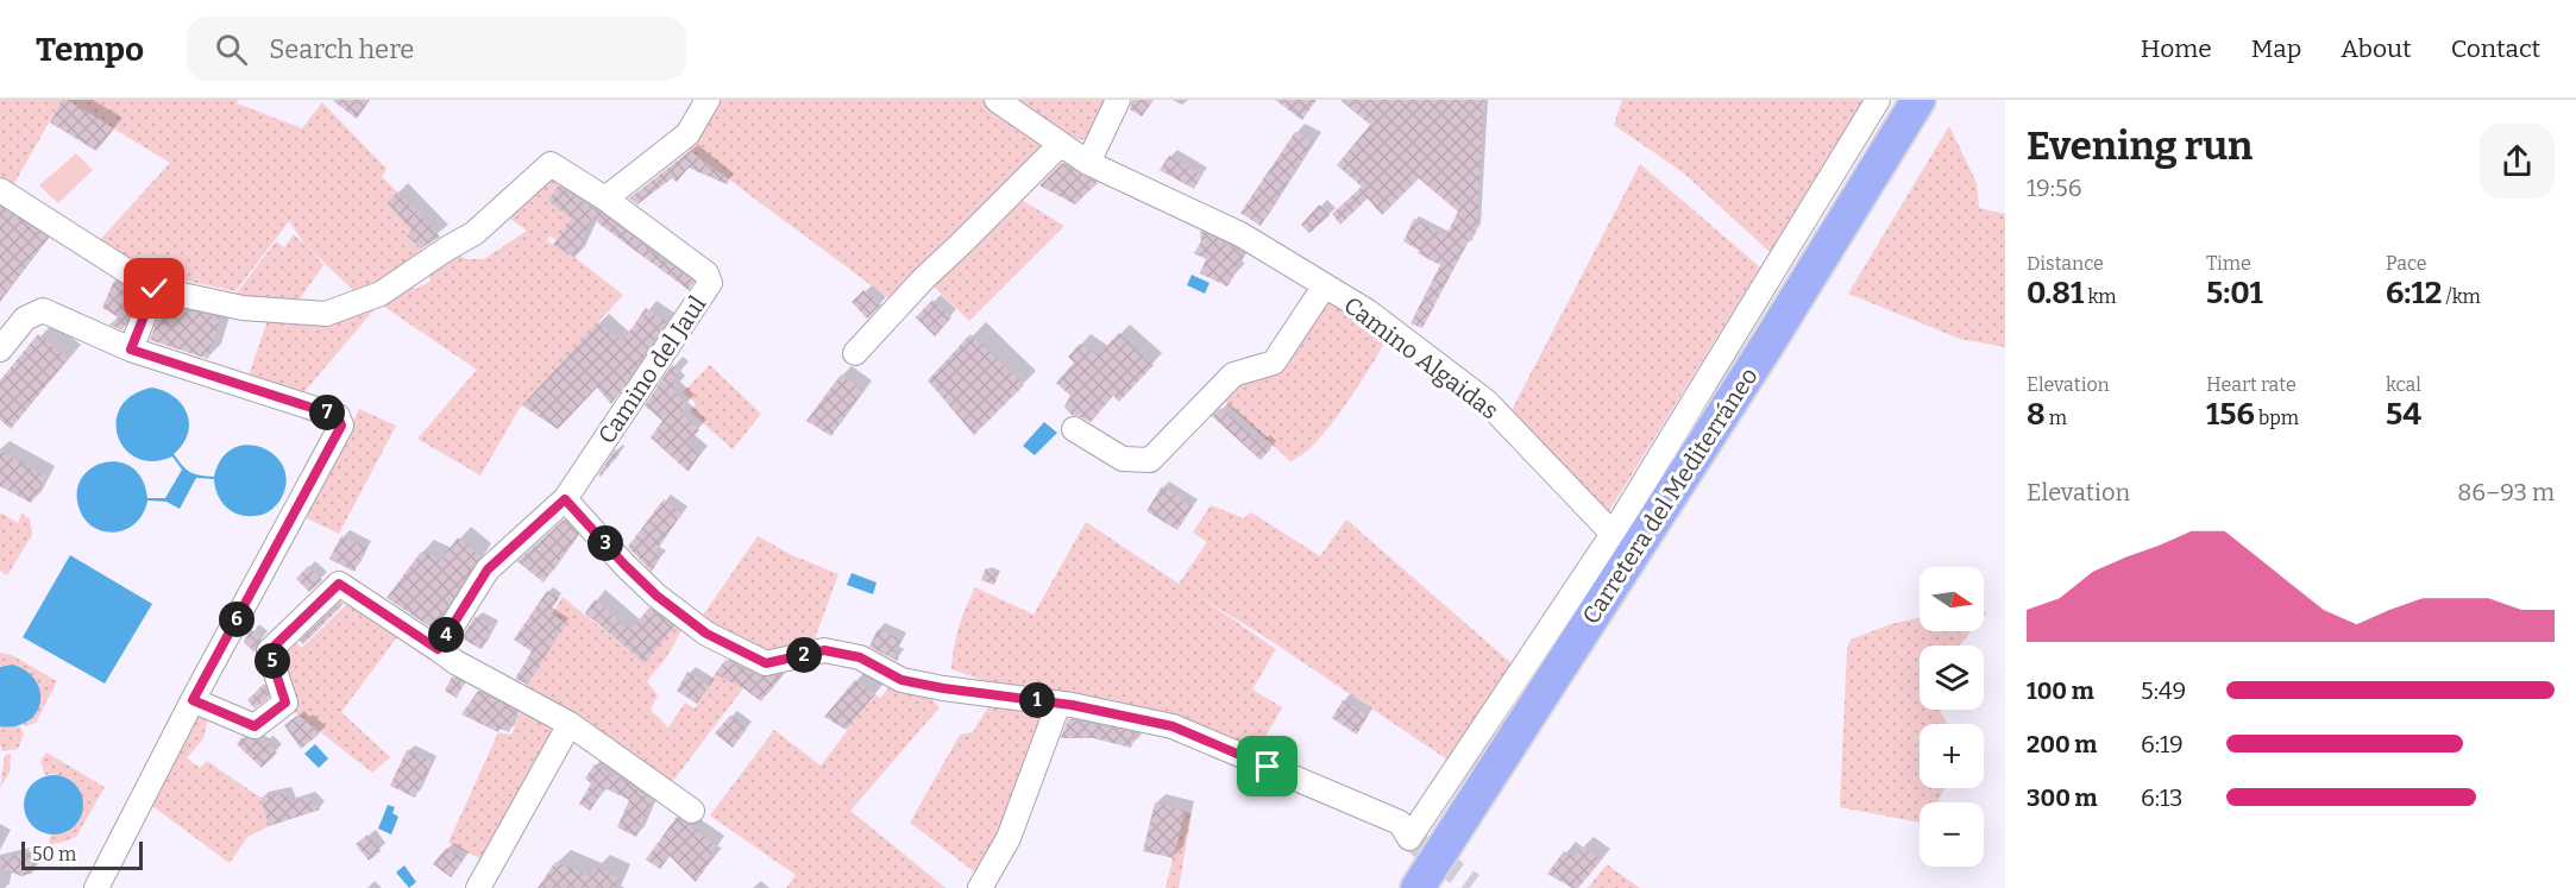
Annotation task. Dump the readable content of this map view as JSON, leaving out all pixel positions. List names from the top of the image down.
{
  "streets": {
    "highway": ["Carretera del Mediterráneo"],
    "street": ["Camino Algaidas", "Camino del Jaul"]
  },
  "scale_bar": "50 m",
  "north": "right",
  "page": {
    "header": "Tempo",
    "search": "Search here",
    "nav": [
      "Home",
      "Map",
      "About",
      "Contact"
    ],
    "heading": ["Evening run", "19:56"],
    "stats": [
      ["Distance", "0.81 km"],
      ["Time", "5:01"],
      ["Pace", "6:12 /km"],
      ["Elevation", "8 m"],
      ["Heart rate", "156 bpm"],
      ["kcal", "54"]
    ],
    "pins": [
      "7",
      "3",
      "6",
      "4",
      "2",
      "5",
      "1"
    ],
    "chart": ["Elevation", "86–93 m"],
    "map_buttons": ["+", "−"],
    "list": [
      {
        "name": "100 m",
        "note": "5:49"
      },
      {
        "name": "200 m",
        "note": "6:19"
      },
      {
        "name": "300 m",
        "note": "6:13"
      }
    ],
    "scale": "50 m"
  }
}
